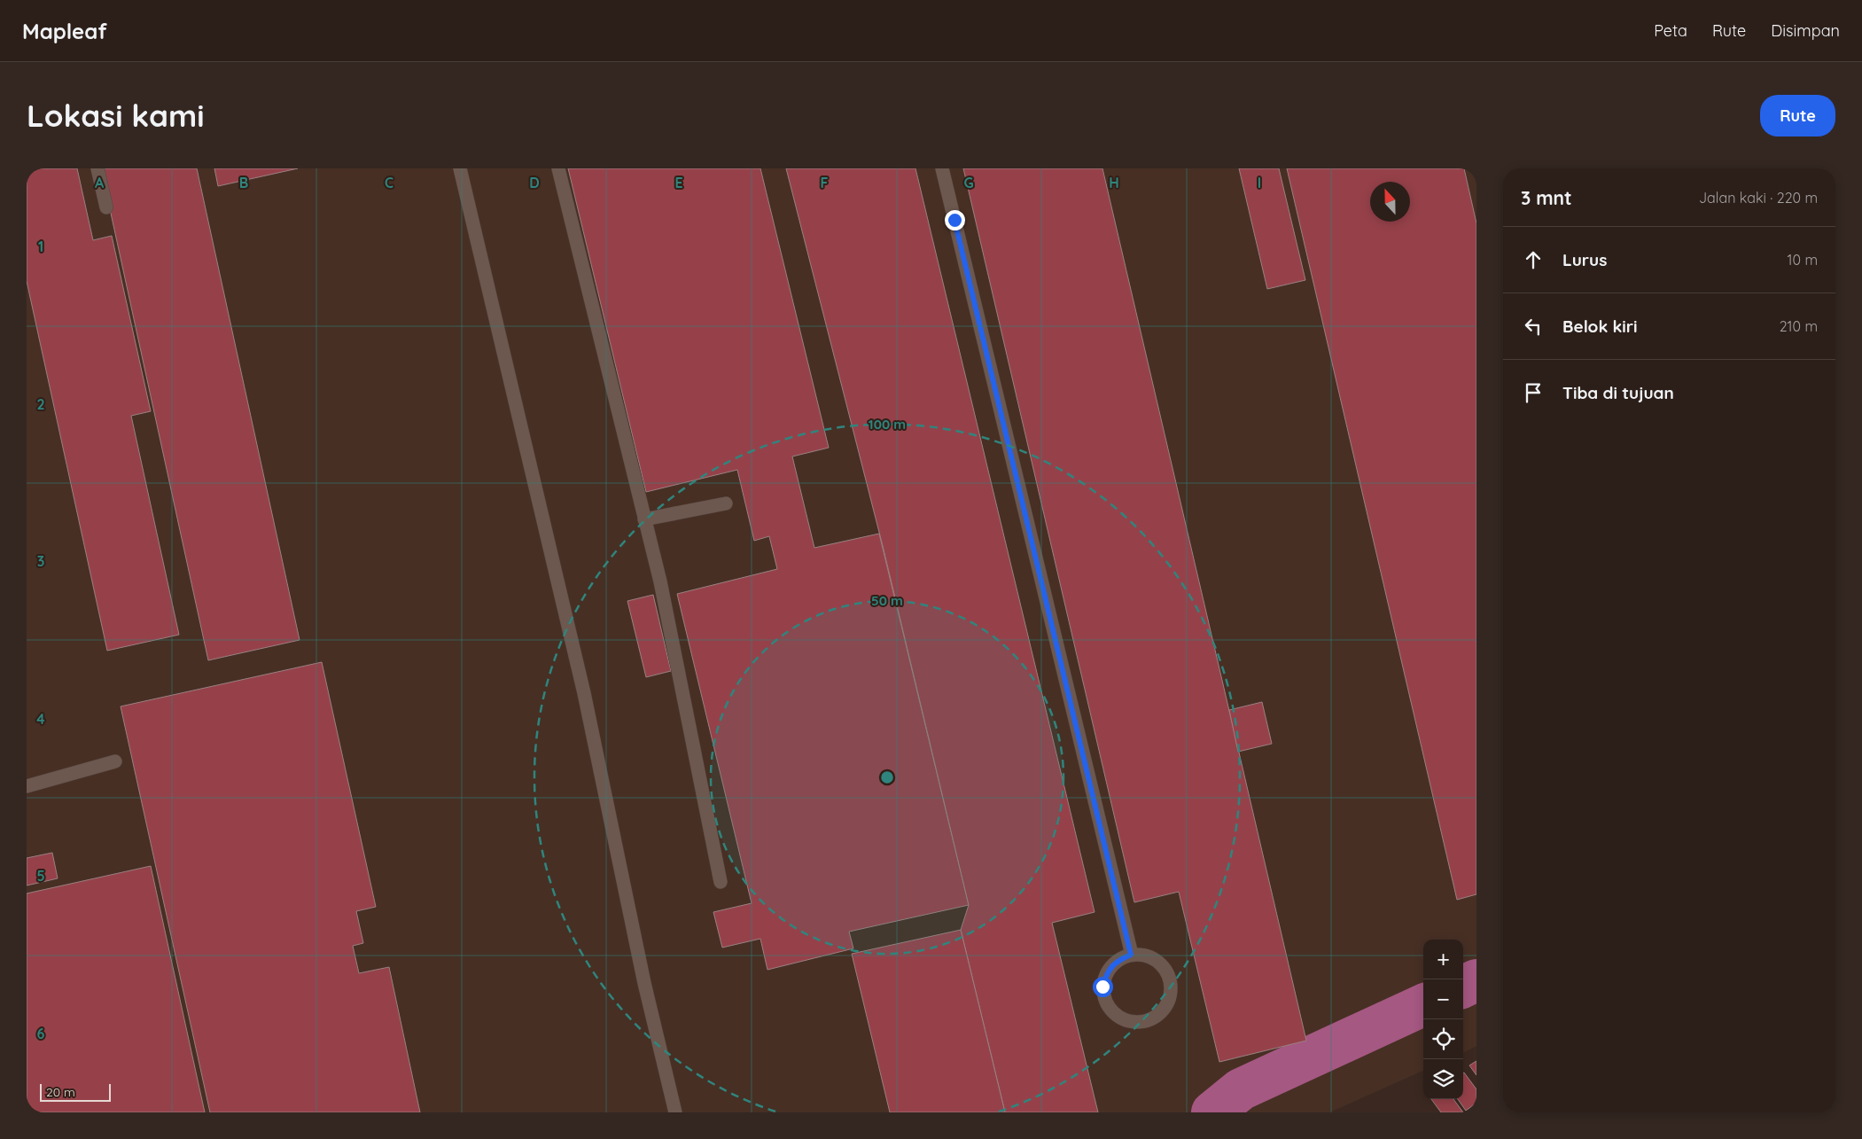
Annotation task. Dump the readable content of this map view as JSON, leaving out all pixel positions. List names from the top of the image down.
{
  "scale_bar": "20 m",
  "north": "top",
  "page": {
    "header": "Mapleaf",
    "nav": ["Peta", "Rute", "Disimpan"],
    "buttons": "Rute",
    "title": "Lokasi kami",
    "heading": ["3 mnt", "Jalan kaki · 220 m"],
    "list": [
      ["Lurus", "10 m"],
      ["Belok kiri", "210 m"],
      "Tiba di tujuan"
    ],
    "map_buttons": ["+", "−"],
    "scale": "20 m"
  },
  "grid": {
    "columns": [
      "A",
      "B",
      "C",
      "D",
      "E",
      "F",
      "G",
      "H",
      "I"
    ],
    "rows": [
      "1",
      "2",
      "3",
      "4",
      "5",
      "6"
    ]
  },
  "rings": ["100 m", "50 m"]
}
